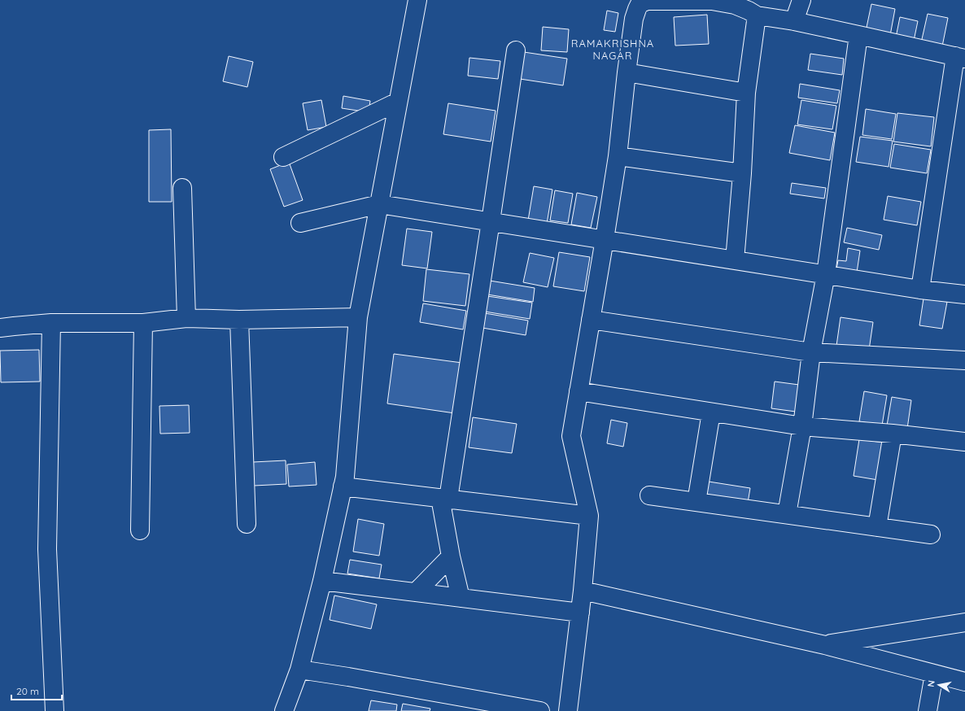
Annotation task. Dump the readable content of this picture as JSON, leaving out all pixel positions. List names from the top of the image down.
{
  "districts": ["RAMAKRISHNA NAGAR"],
  "scale_bar": "20 m",
  "north": "left"
}
